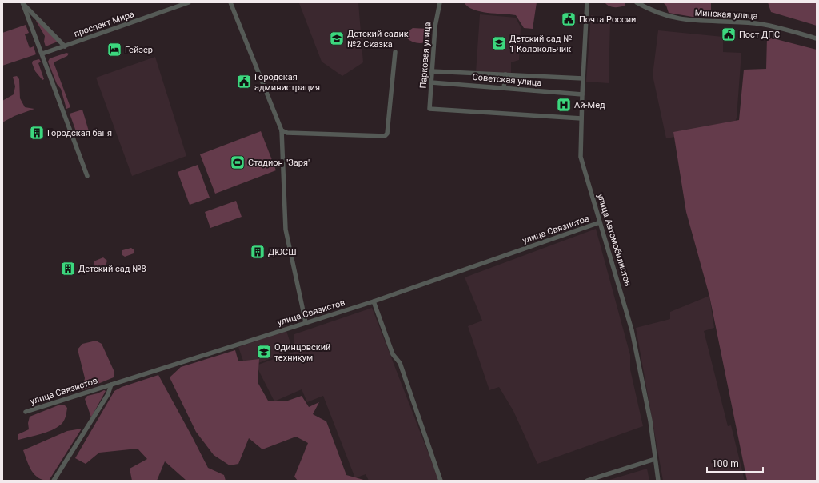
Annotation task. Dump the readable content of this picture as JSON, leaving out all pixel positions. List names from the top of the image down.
{
  "streets": {
    "street": [
      "Минская улица",
      "проспект Мира",
      "Парковая улица",
      "Советская улица",
      "улица Связистов",
      "улица Автомобилистов"
    ]
  },
  "crossings": [
    ["Парковая улица", "Советская улица"],
    ["Парковая улица", "улица Автомобилистов"],
    ["Советская улица", "улица Автомобилистов"],
    ["улица Связистов", "улица Автомобилистов"]
  ],
  "places": {
    "public building": ["Почта России", "Пост ДПС", "Городская администрация"],
    "school or university": ["Детский садик №2 Сказка", "Детский сад № 1 Колокольчик", "Одинцовский техникум"],
    "hotel": ["Гейзер"],
    "hospital": ["Ай-Мед"],
    "building": ["Городская баня", "ДЮСШ", "Детский сад №8"],
    "sports": ["Стадион \"Заря\""]
  },
  "scale_bar": "100 m"
}
